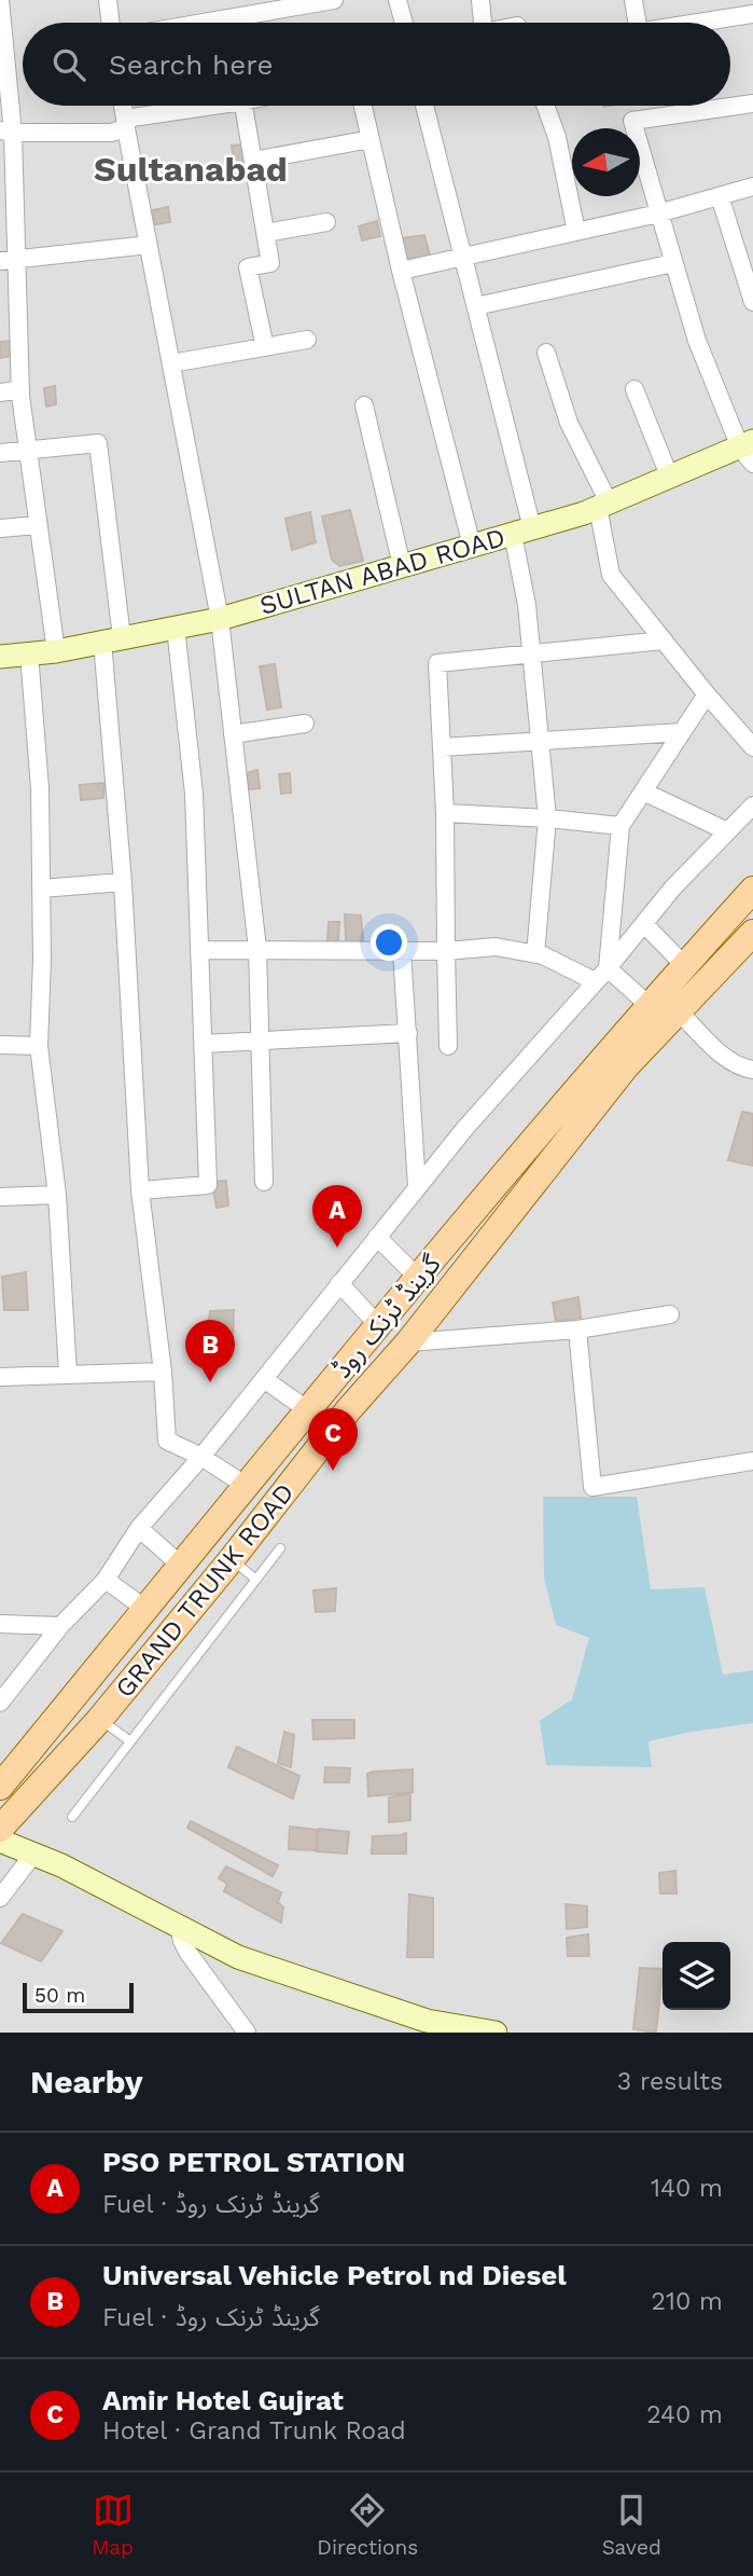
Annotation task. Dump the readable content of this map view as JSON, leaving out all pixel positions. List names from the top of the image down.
{
  "streets": {
    "main road": ["گرینڈ ٹرنک روڈ", "GRAND TRUNK ROAD"],
    "street": ["SULTAN ABAD ROAD"]
  },
  "districts": ["Sultanabad"],
  "scale_bar": "50 m",
  "north": "left",
  "page": {
    "search": "Search here",
    "pins": ["A", "B", "C"],
    "scale": "50 m",
    "heading": ["Nearby", "3 results"],
    "list": [
      {
        "mark": "A",
        "name": "PSO PETROL STATION",
        "note": "Fuel · گرینڈ ٹرنک روڈ",
        "value": "140 m"
      },
      {
        "mark": "B",
        "name": "Universal Vehicle Petrol nd Diesel",
        "note": "Fuel · گرینڈ ٹرنک روڈ",
        "value": "210 m"
      },
      {
        "mark": "C",
        "name": "Amir Hotel Gujrat",
        "note": "Hotel · Grand Trunk Road",
        "value": "240 m"
      }
    ],
    "nav": ["Map", "Directions", "Saved"]
  }
}
